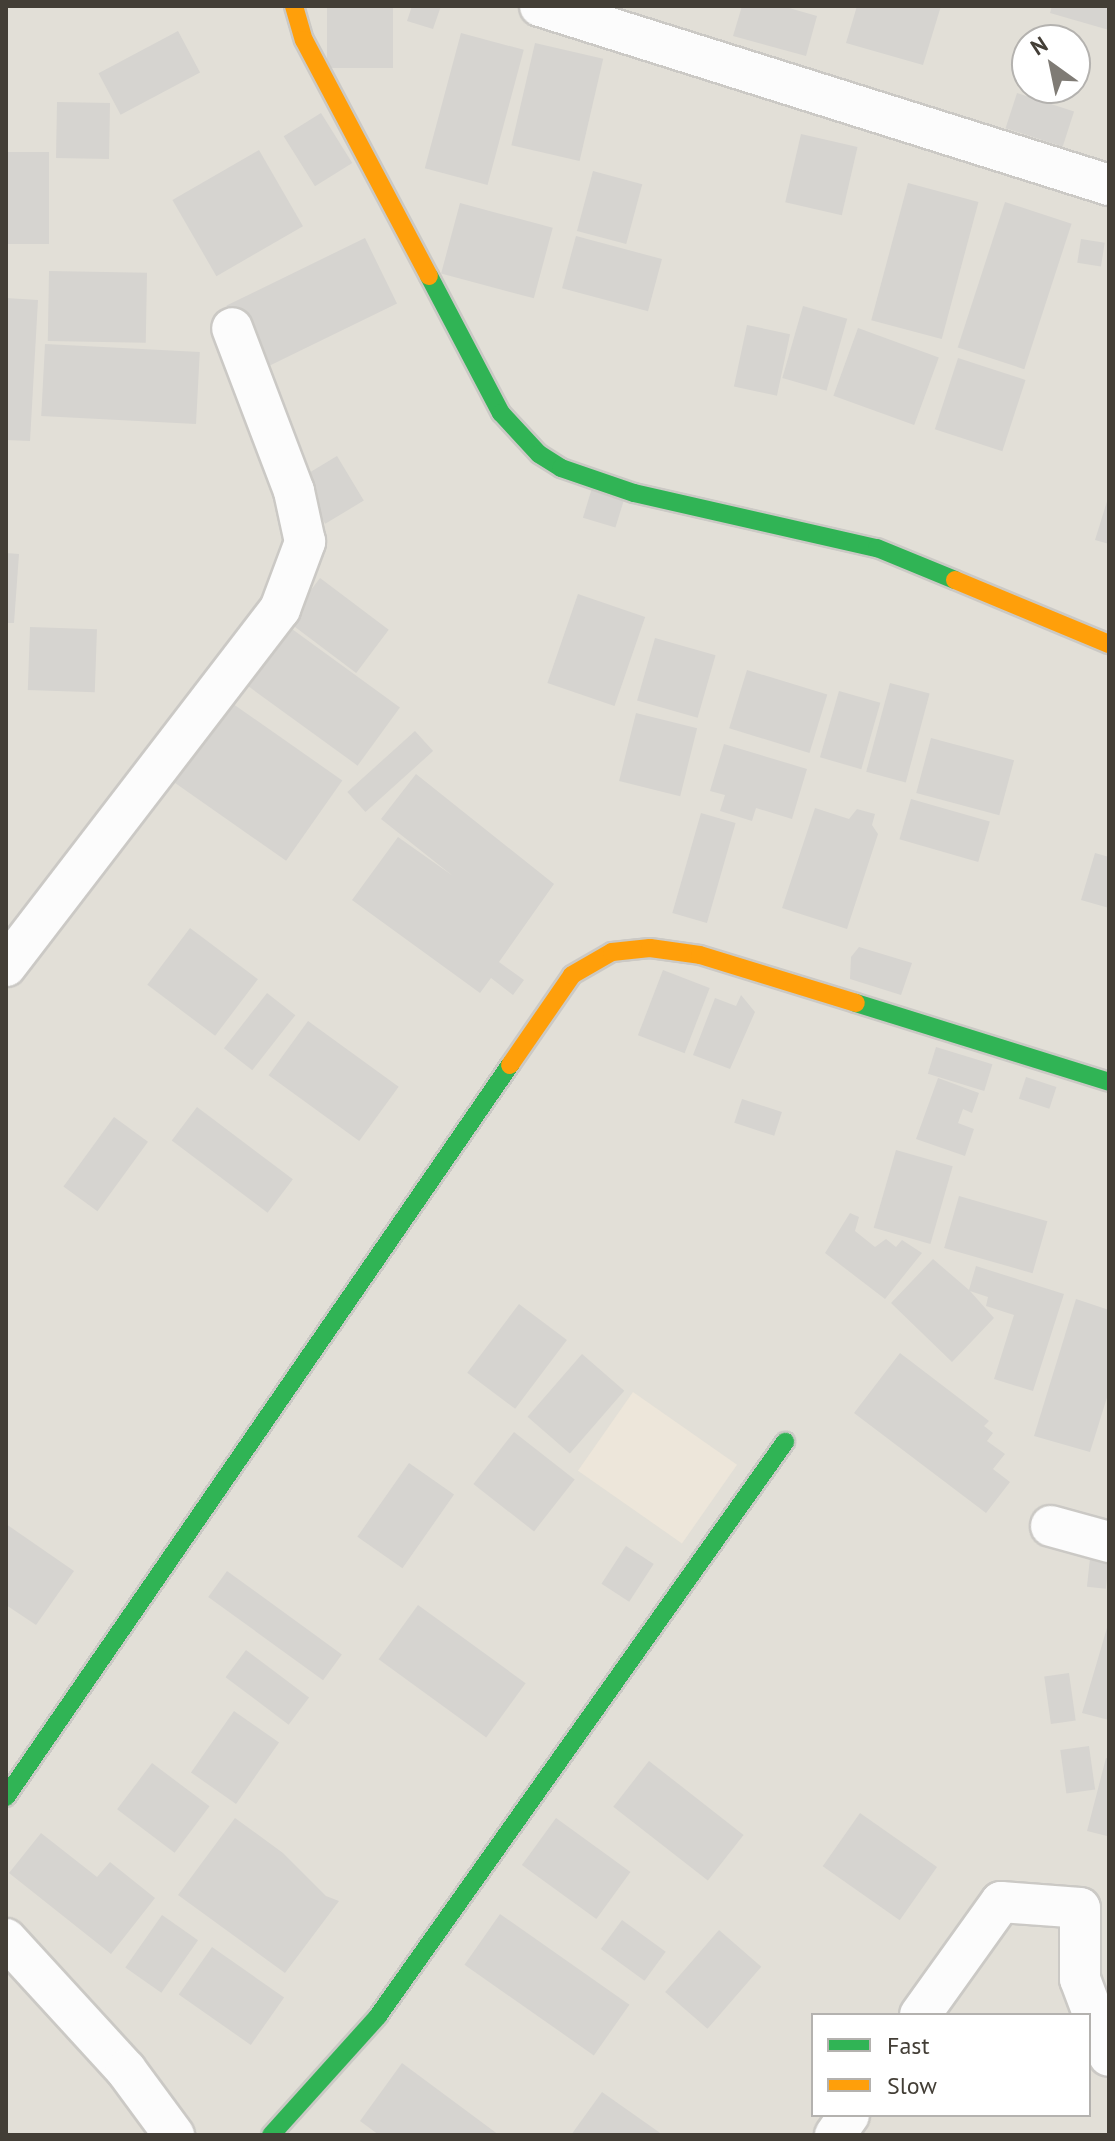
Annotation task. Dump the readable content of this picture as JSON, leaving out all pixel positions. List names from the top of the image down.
{
  "legend": ["Fast", "Slow"],
  "north": "top left"
}
